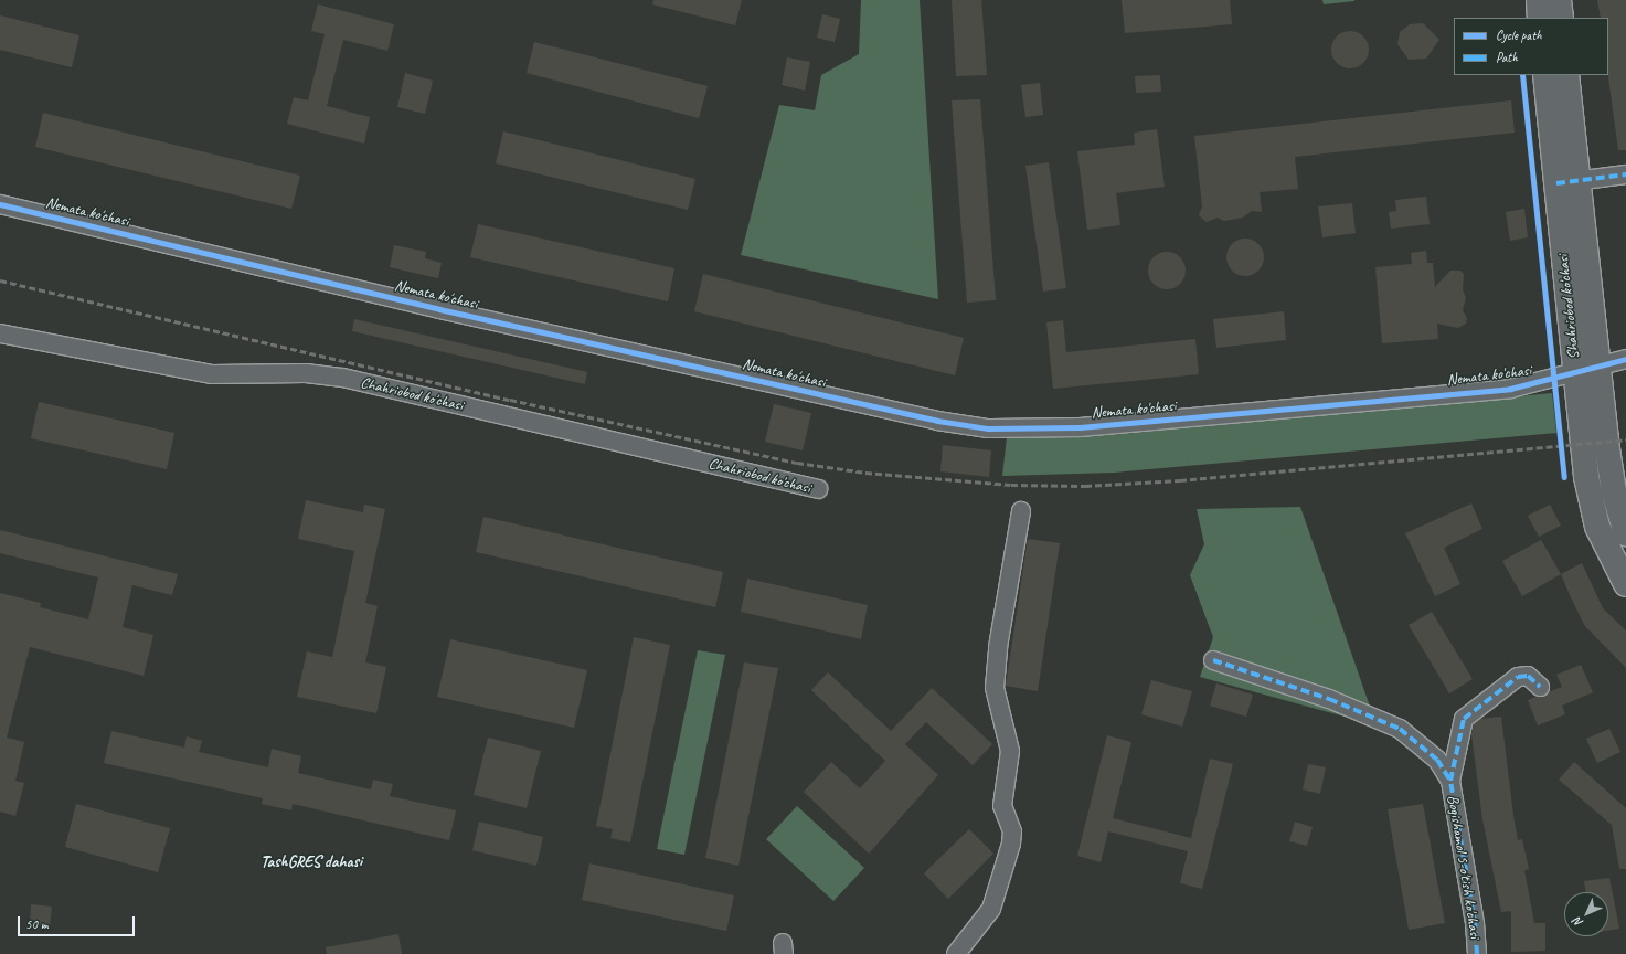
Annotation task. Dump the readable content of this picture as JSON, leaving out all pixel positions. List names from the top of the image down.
{
  "streets": {
    "main road": ["Shahriobod ko'chasi"],
    "street": ["Nemata ko'chasi", "Chahriobod ko'chasi", "Bogishamol 5-o'tish ko'chasi"]
  },
  "crossings": [
    ["Nemata ko'chasi", "Shahriobod ko'chasi"]
  ],
  "districts": ["TashGRES dahasi"],
  "legend": ["Cycle path", "Path"],
  "scale_bar": "50 m",
  "north": "bottom left"
}
